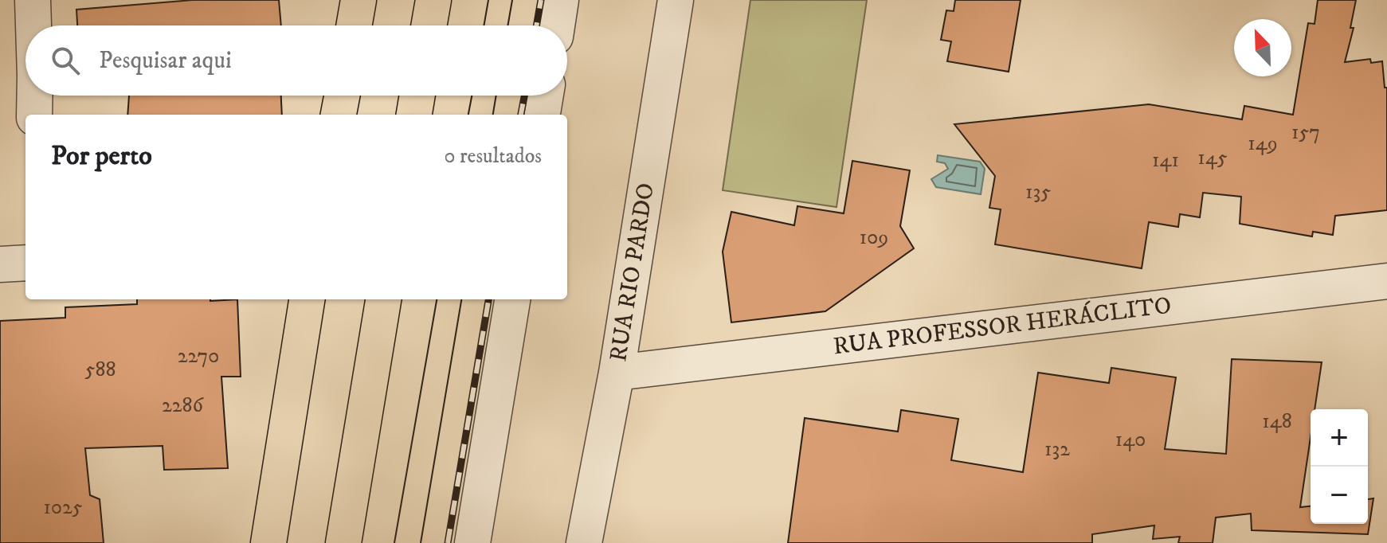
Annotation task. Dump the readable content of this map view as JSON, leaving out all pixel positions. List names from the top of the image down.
{
  "streets": {
    "street": ["RUA RIO PARDO", "RUA PROFESSOR HERÁCLITO"]
  },
  "crossings": [
    ["RUA RIO PARDO", "RUA PROFESSOR HERÁCLITO"]
  ],
  "house_numbers": [
    "157",
    "149",
    "145",
    "141",
    "135",
    "109",
    "2270",
    "588",
    "2286",
    "148",
    "140",
    "132",
    "1025"
  ],
  "north": "top left",
  "page": {
    "search": "Pesquisar aqui",
    "heading": ["Por perto", "0 resultados"],
    "map_buttons": ["+", "−"]
  }
}
